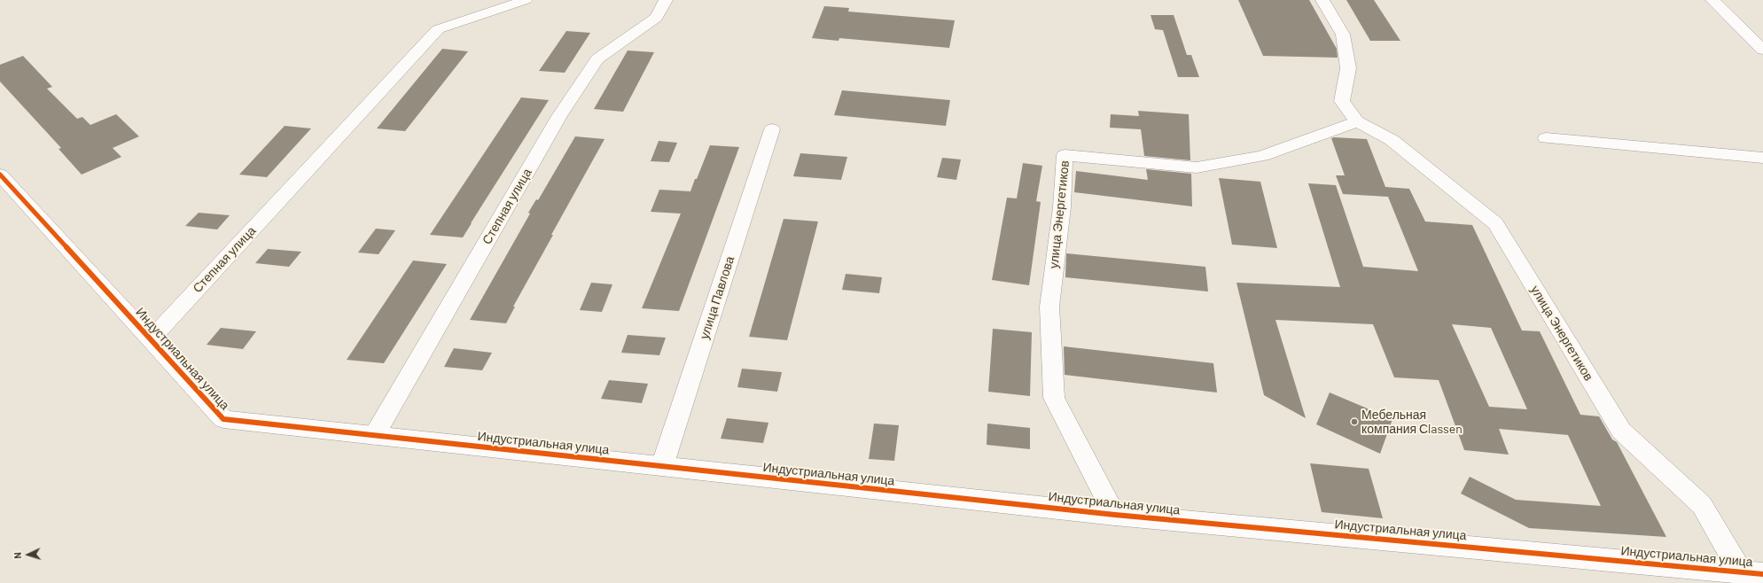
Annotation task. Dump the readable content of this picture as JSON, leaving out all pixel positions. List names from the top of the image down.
{
  "streets": {
    "street": [
      "Степная улица",
      "улица Энергетиков",
      "улица Павлова",
      "Индустриальная улица"
    ]
  },
  "crossings": [
    ["Степная улица", "Индустриальная улица"],
    ["улица Энергетиков", "Индустриальная улица"],
    ["улица Павлова", "Индустриальная улица"]
  ],
  "places": ["Мебельная компания Сlassen"],
  "north": "left"
}
